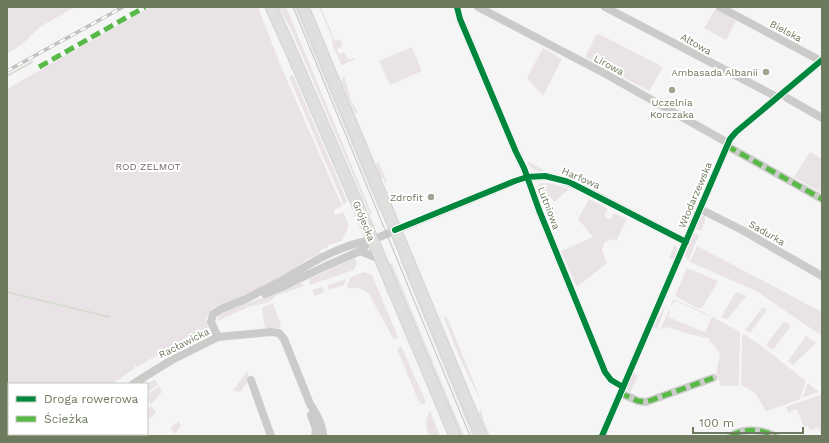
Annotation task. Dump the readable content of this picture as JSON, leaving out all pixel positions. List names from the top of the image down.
{
  "streets": {
    "main road": ["Grójecka"],
    "street": [
      "Bielska",
      "Altowa",
      "Lirowa",
      "Harfowa",
      "Włodarzewska",
      "Lutniowa",
      "Sadurka",
      "Racławicka"
    ]
  },
  "crossings": [
    ["Bielska", "Włodarzewska"],
    ["Altowa", "Włodarzewska"],
    ["Lirowa", "Włodarzewska"],
    ["Harfowa", "Włodarzewska"],
    ["Harfowa", "Lutniowa"],
    ["Harfowa", "Racławicka"],
    ["Włodarzewska", "Lutniowa"],
    ["Włodarzewska", "Sadurka"],
    ["Grójecka", "Racławicka"]
  ],
  "parks": ["ROD ZELMOT"],
  "places": ["Ambasada Albanii", "Uczelnia Korczaka", "Zdrofit"],
  "legend": ["Droga rowerowa", "Ścieżka"],
  "scale_bar": "100 m"
}
